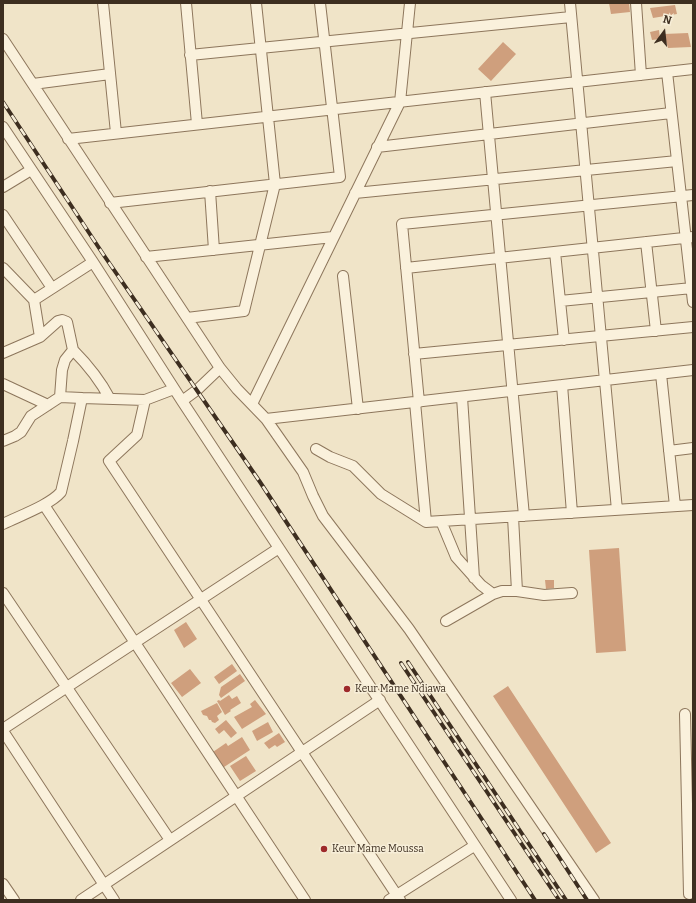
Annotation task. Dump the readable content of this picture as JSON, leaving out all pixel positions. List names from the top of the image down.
{
  "places": ["Keur Mame Ndiawa", "Keur Mame Moussa"],
  "north": "top"
}
